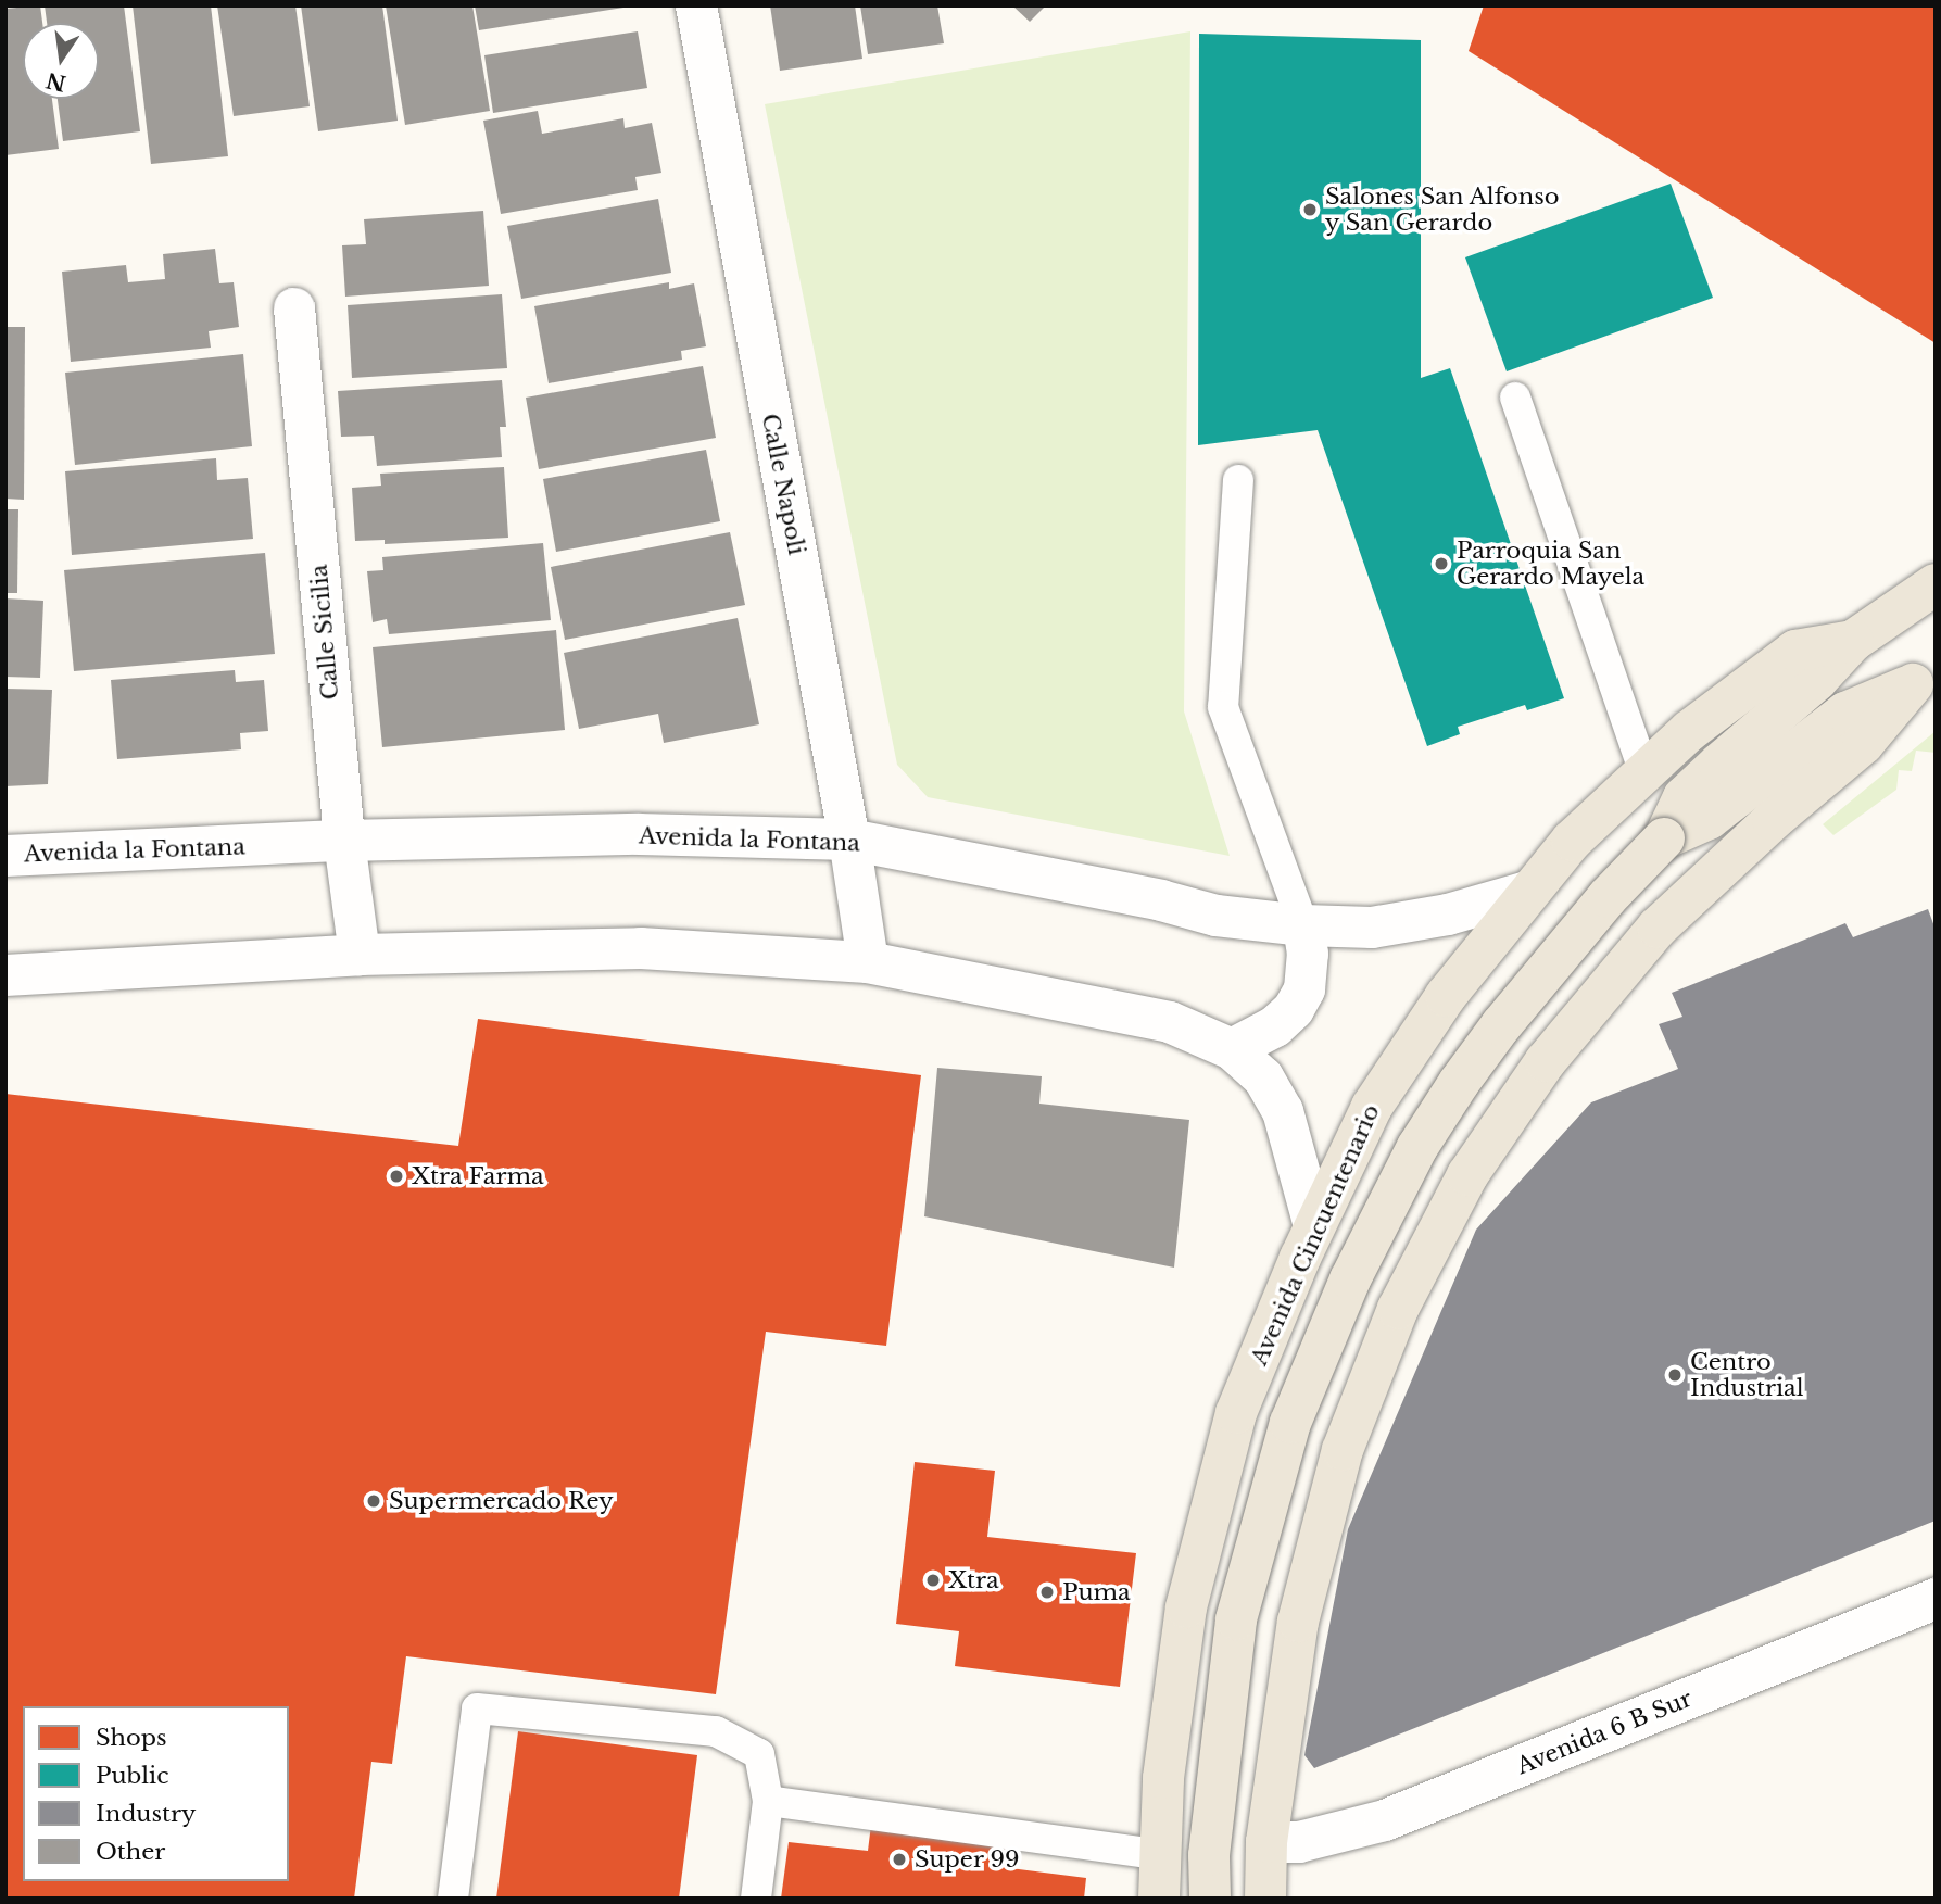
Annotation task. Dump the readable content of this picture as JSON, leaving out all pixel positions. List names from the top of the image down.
{
  "streets": {
    "main road": ["Avenida Cincuentenario"],
    "street": [
      "Calle Napoli",
      "Calle Sicilia",
      "Avenida la Fontana",
      "Avenida 6 B Sur"
    ]
  },
  "crossings": [
    ["Calle Napoli", "Avenida la Fontana"],
    ["Calle Sicilia", "Avenida la Fontana"],
    ["Avenida la Fontana", "Avenida Cincuentenario"],
    ["Avenida Cincuentenario", "Avenida 6 B Sur"]
  ],
  "places": [
    "Salones San Alfonso y San Gerardo",
    "Parroquia San Gerardo Mayela",
    "Xtra Farma",
    "Centro Industrial",
    "Supermercado Rey",
    "Xtra",
    "Puma",
    "Super 99"
  ],
  "legend": [
    "Shops",
    "Public",
    "Industry",
    "Other"
  ],
  "north": "bottom"
}
